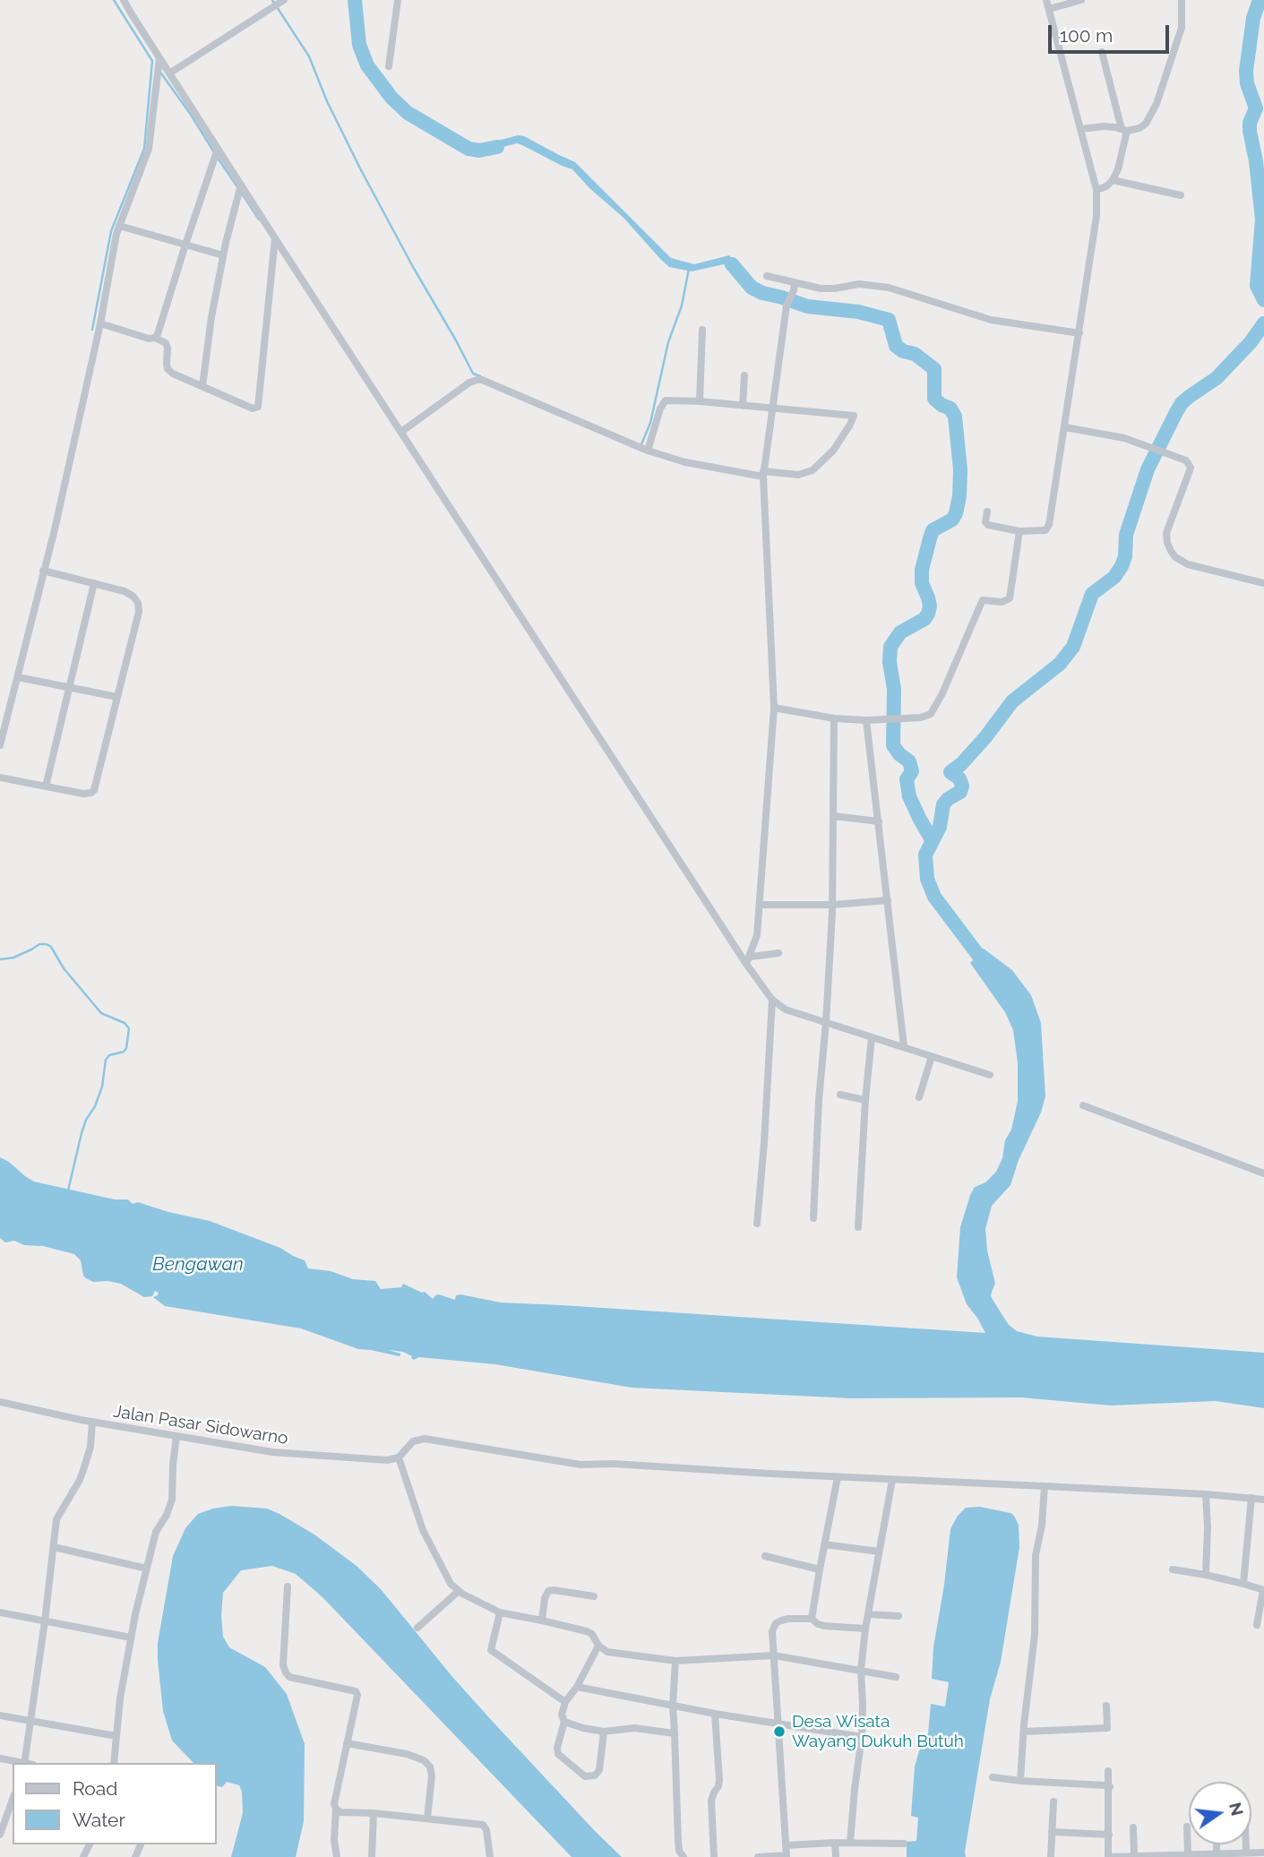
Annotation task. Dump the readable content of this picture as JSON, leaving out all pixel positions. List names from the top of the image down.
{
  "streets": {
    "street": ["Jalan Pasar Sidowarno"]
  },
  "water": ["Bengawan"],
  "places": ["Desa Wisata Wayang Dukuh Butuh"],
  "legend": ["Road", "Water"],
  "scale_bar": "100 m",
  "north": "right"
}
